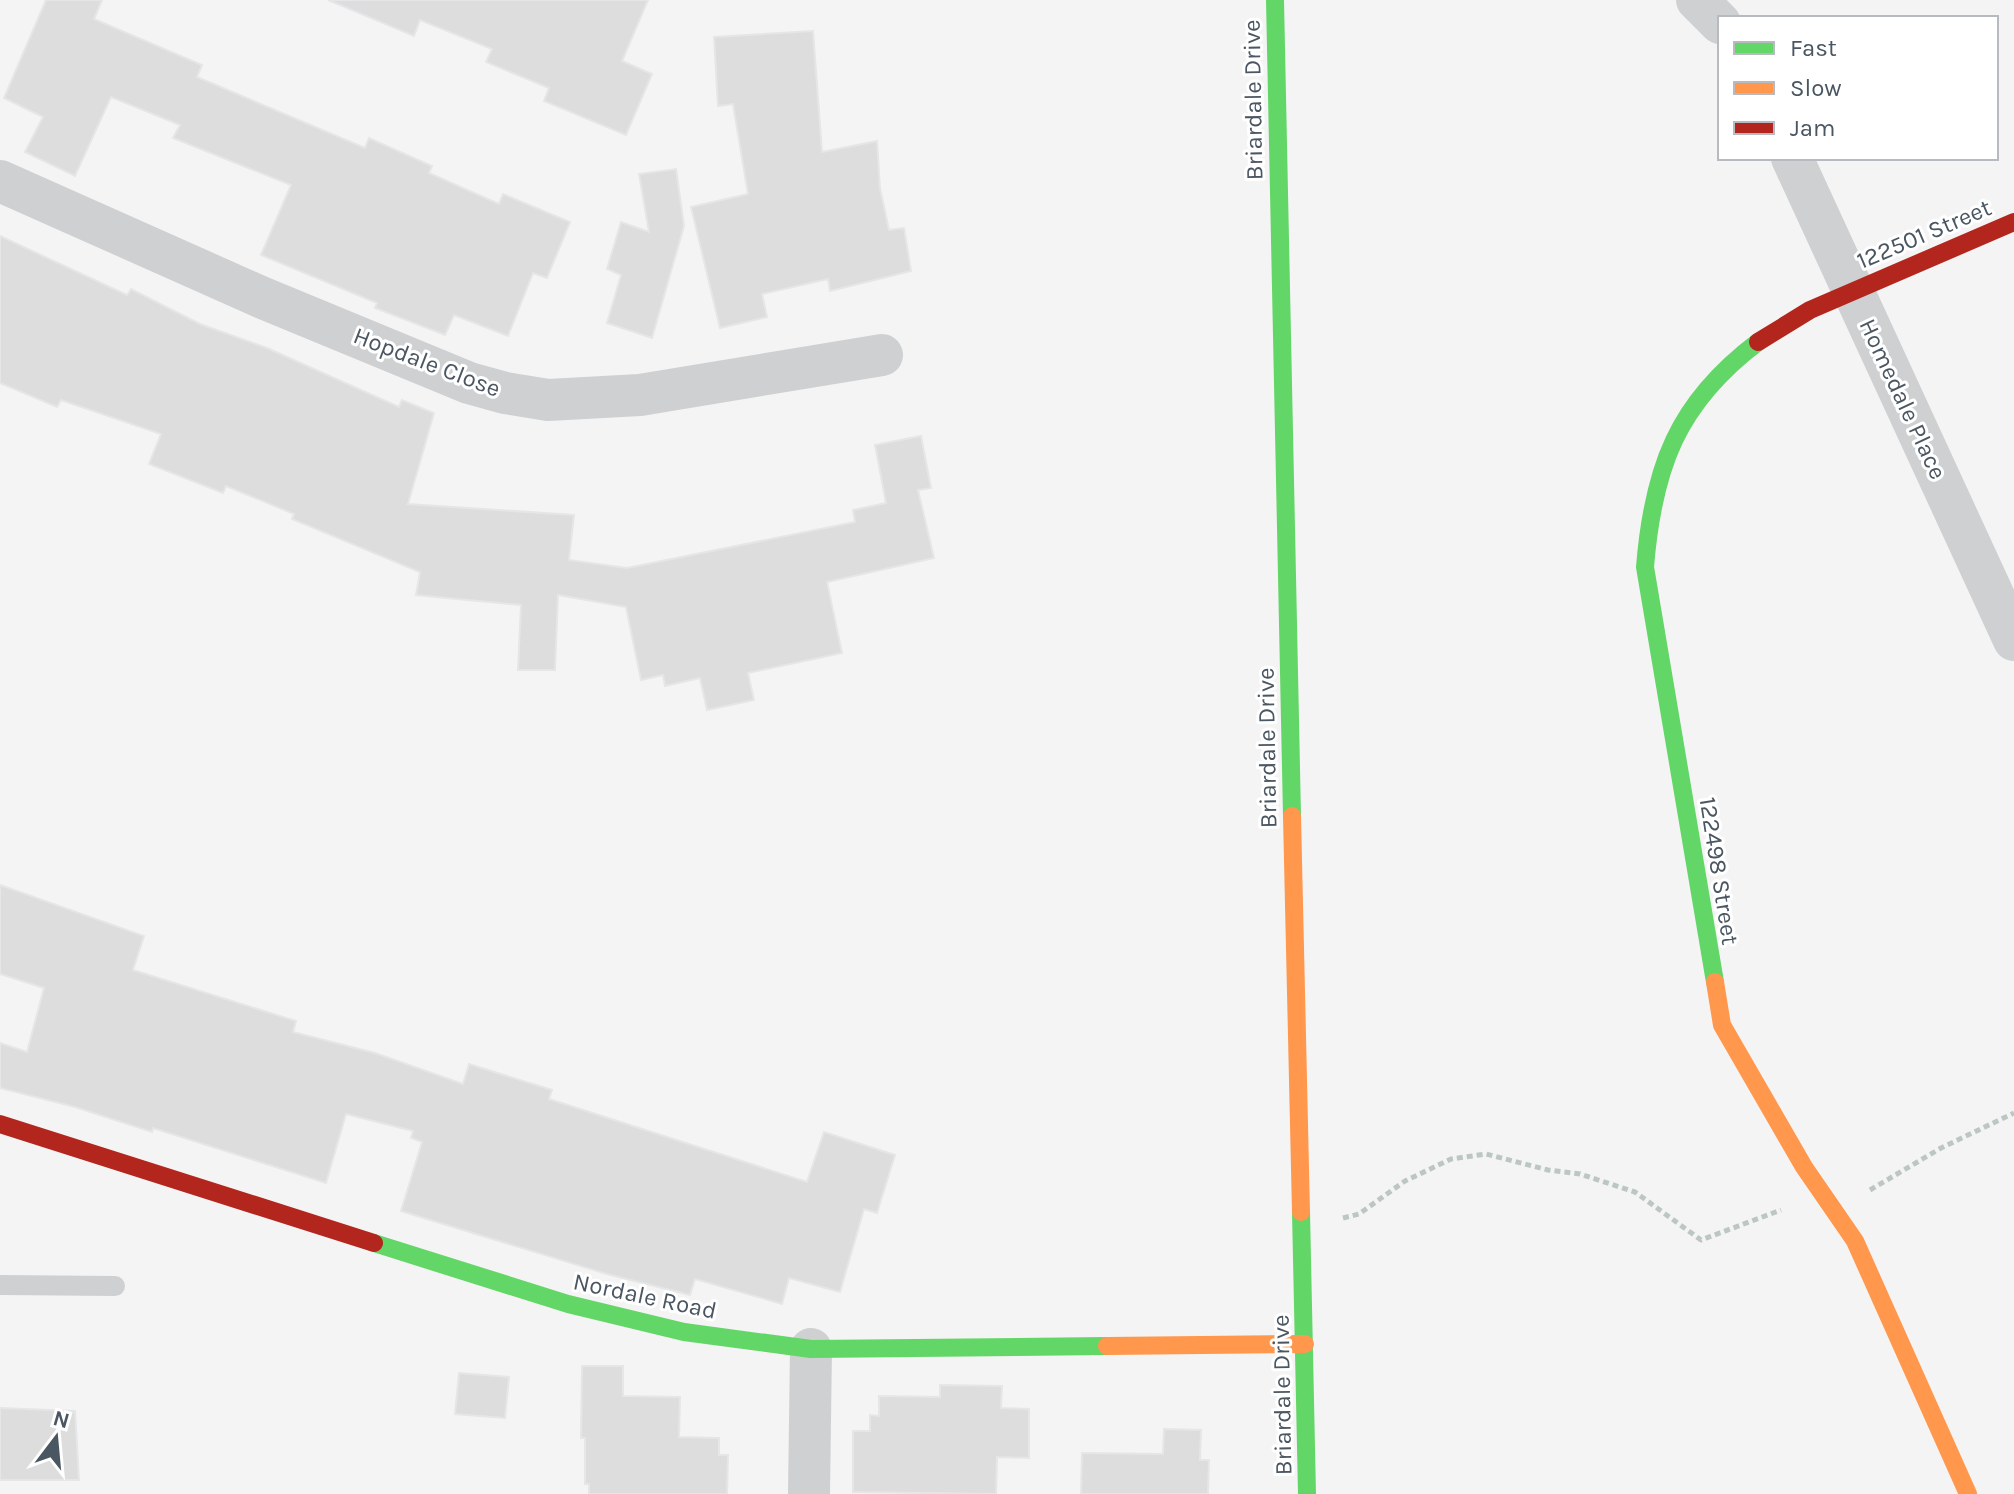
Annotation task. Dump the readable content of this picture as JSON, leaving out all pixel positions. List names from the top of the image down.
{
  "streets": {
    "street": [
      "Briardale Drive",
      "122501 Street",
      "Hopdale Close",
      "Homedale Place",
      "122498 Street",
      "Nordale Road"
    ]
  },
  "crossings": [
    ["Briardale Drive", "Nordale Road"],
    ["122501 Street", "Homedale Place"],
    ["122501 Street", "122498 Street"],
    ["Homedale Place", "122498 Street"]
  ],
  "legend": ["Fast", "Slow", "Jam"],
  "north": "top"
}
